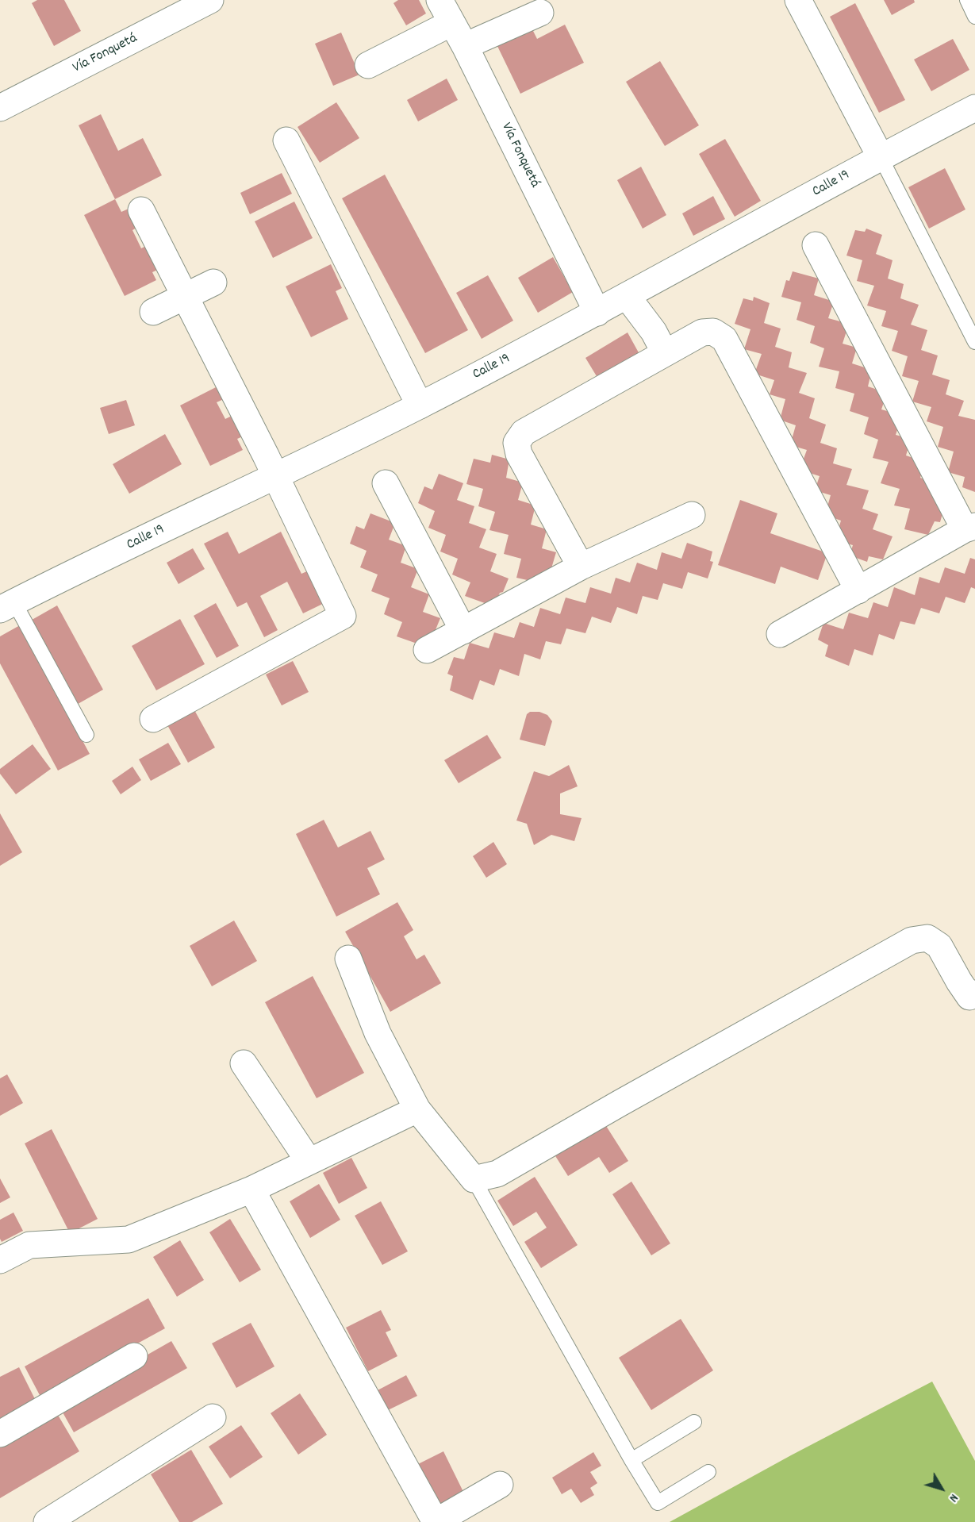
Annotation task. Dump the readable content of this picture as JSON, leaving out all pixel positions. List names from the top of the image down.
{
  "streets": {
    "street": ["Vía Fonquetá", "Calle 19"]
  },
  "crossings": [
    ["Vía Fonquetá", "Calle 19"]
  ],
  "north": "bottom right"
}
